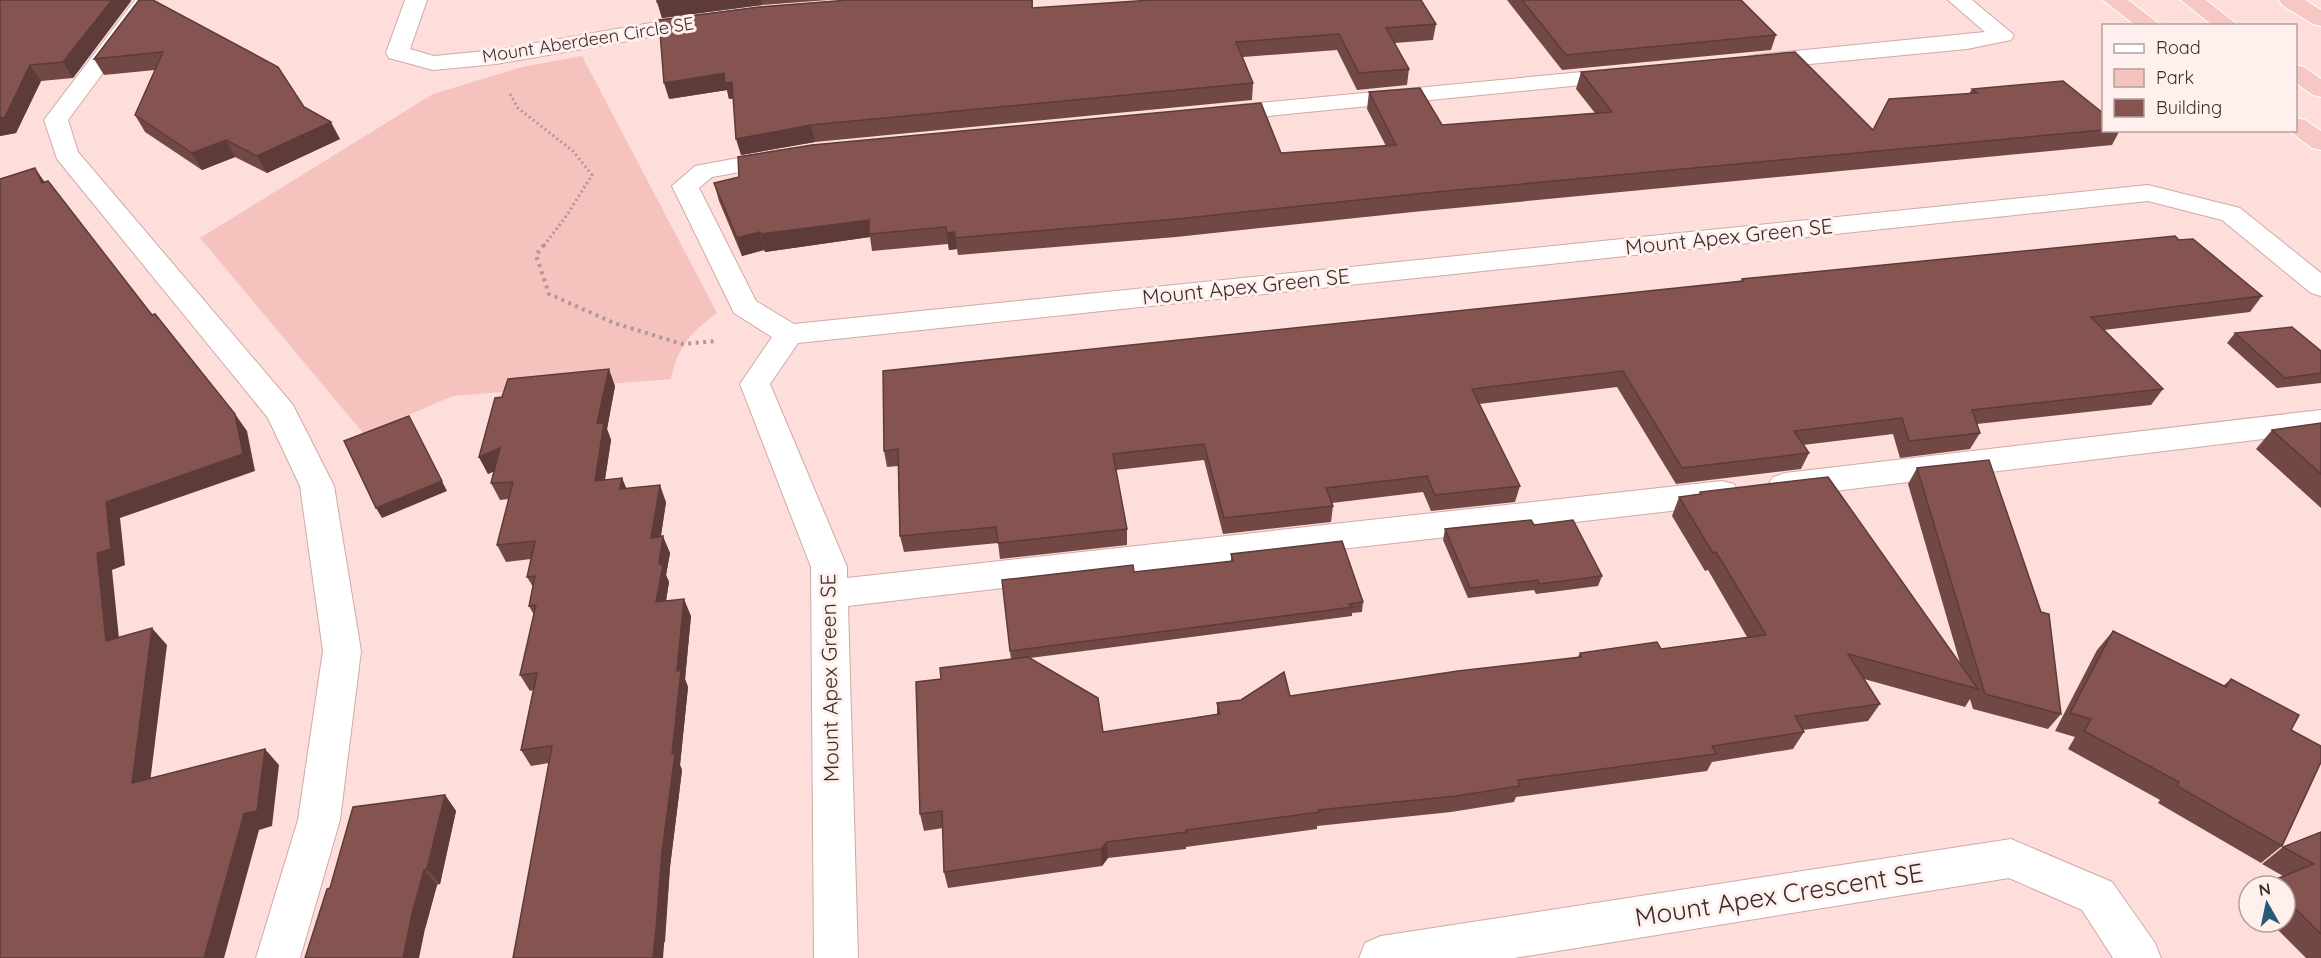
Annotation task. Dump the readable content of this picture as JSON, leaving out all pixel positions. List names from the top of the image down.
{
  "streets": {
    "street": ["Mount Aberdeen Circle SE", "Mount Apex Green SE", "Mount Apex Crescent SE"]
  },
  "legend": ["Road", "Park", "Building"],
  "north": "top"
}
